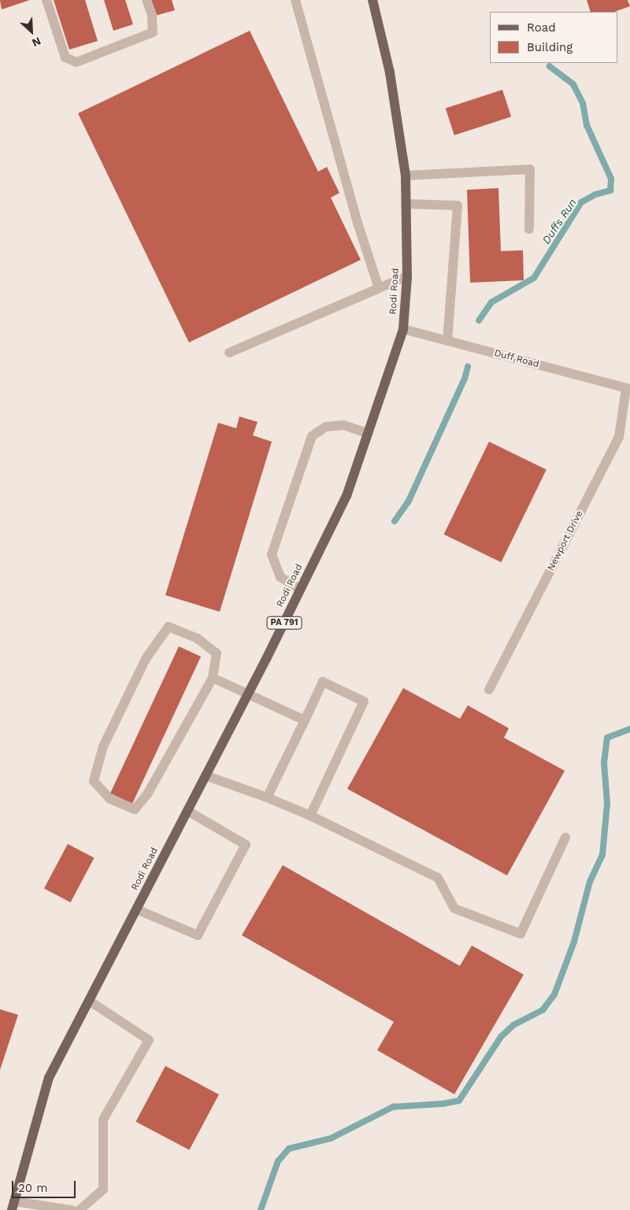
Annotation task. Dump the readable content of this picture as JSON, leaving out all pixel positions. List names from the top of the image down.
{
  "streets": {
    "main road": ["Rodi Road", "PA 791"],
    "street": ["Duff Road", "Newport Drive"]
  },
  "crossings": [
    ["Rodi Road", "Duff Road"],
    ["Duff Road", "Newport Drive"]
  ],
  "water": ["Duffs Run"],
  "legend": ["Road", "Building"],
  "scale_bar": "20 m",
  "north": "bottom right"
}
